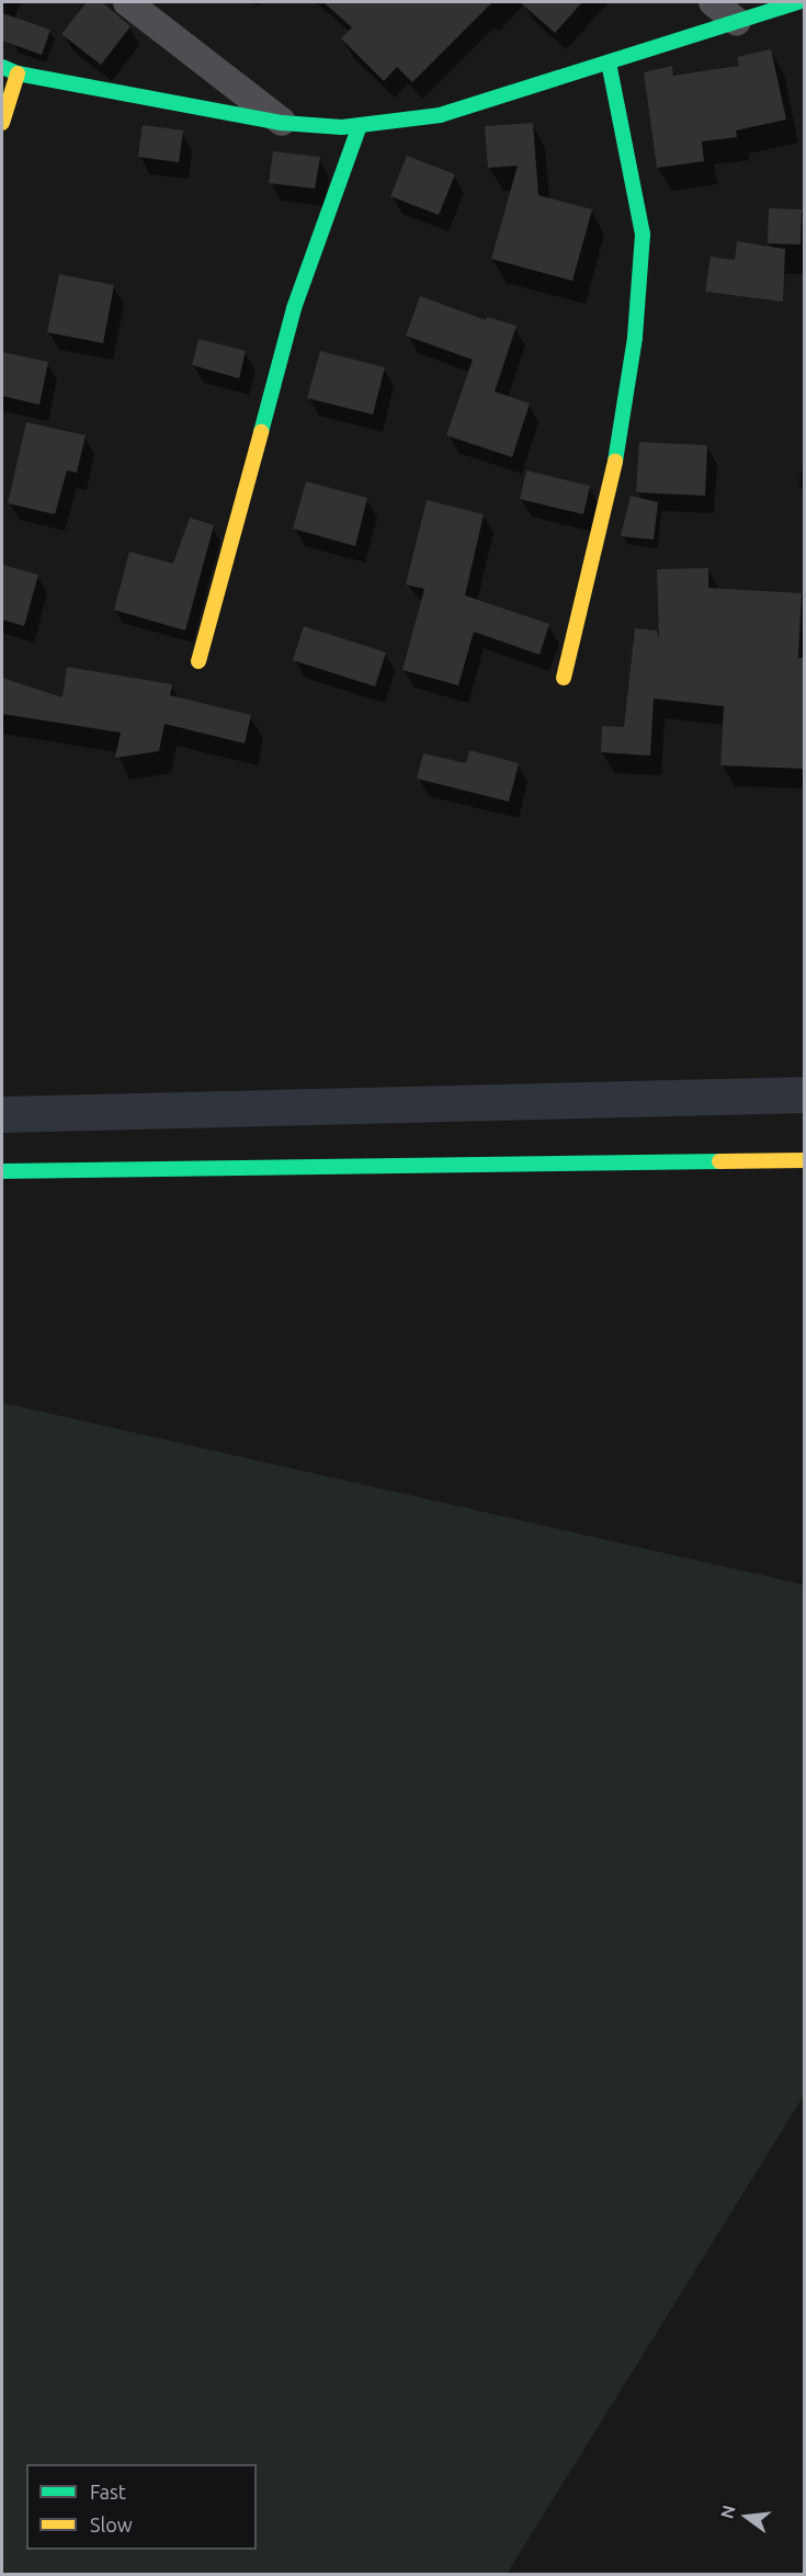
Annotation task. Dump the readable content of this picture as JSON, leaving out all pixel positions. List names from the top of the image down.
{
  "legend": ["Fast", "Slow"],
  "north": "left"
}
